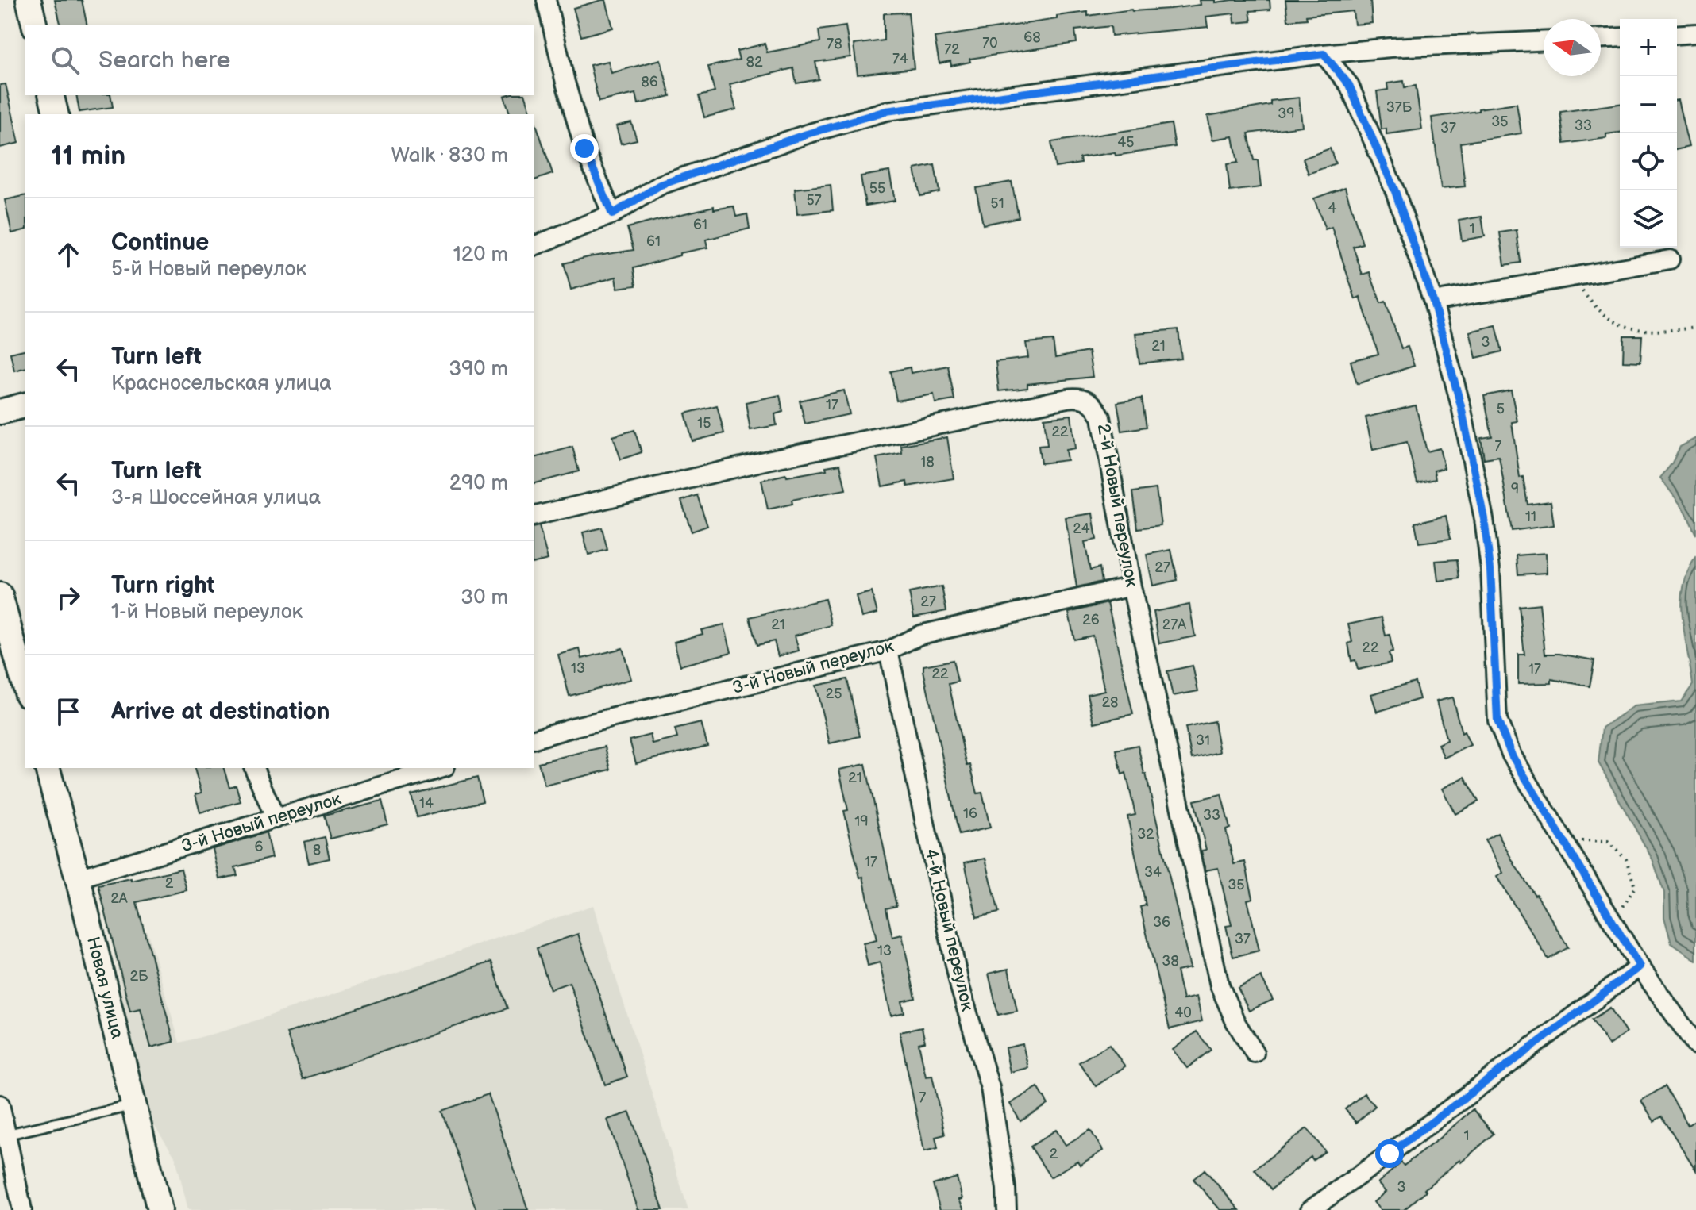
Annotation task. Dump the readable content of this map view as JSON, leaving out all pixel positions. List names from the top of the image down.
{
  "streets": {
    "street": [
      "2-й Новый переулок",
      "3-й Новый переулок",
      "4-й Новый переулок",
      "Новая улица"
    ]
  },
  "crossings": [
    ["2-й Новый переулок", "3-й Новый переулок"],
    ["3-й Новый переулок", "4-й Новый переулок"],
    ["3-й Новый переулок", "Новая улица"]
  ],
  "house_numbers": [
    "68",
    "70",
    "78",
    "72",
    "74",
    "82",
    "86",
    "37Б",
    "39",
    "35",
    "33",
    "37",
    "45",
    "55",
    "57",
    "51",
    "4",
    "61",
    "1",
    "61",
    "3",
    "21",
    "17",
    "5",
    "15",
    "22",
    "7",
    "18",
    "9",
    "11",
    "24",
    "27",
    "27",
    "26",
    "21",
    "27А",
    "22",
    "13",
    "17",
    "22",
    "25",
    "28",
    "31",
    "21",
    "14",
    "16",
    "33",
    "19",
    "32",
    "6",
    "8",
    "17",
    "34",
    "2",
    "35",
    "2А",
    "36",
    "37",
    "13",
    "38",
    "2Б",
    "40",
    "7",
    "1",
    "2",
    "3"
  ],
  "north": "left",
  "page": {
    "map_buttons": ["+", "−"],
    "search": "Search here",
    "heading": ["11 min", "Walk · 830 m"],
    "list": [
      ["Continue", "5-й Новый переулок", "120 m"],
      ["Turn left", "Красносельская улица", "390 m"],
      ["Turn left", "3-я Шоссейная улица", "290 m"],
      ["Turn right", "1-й Новый переулок", "30 m"],
      "Arrive at destination"
    ]
  }
}
